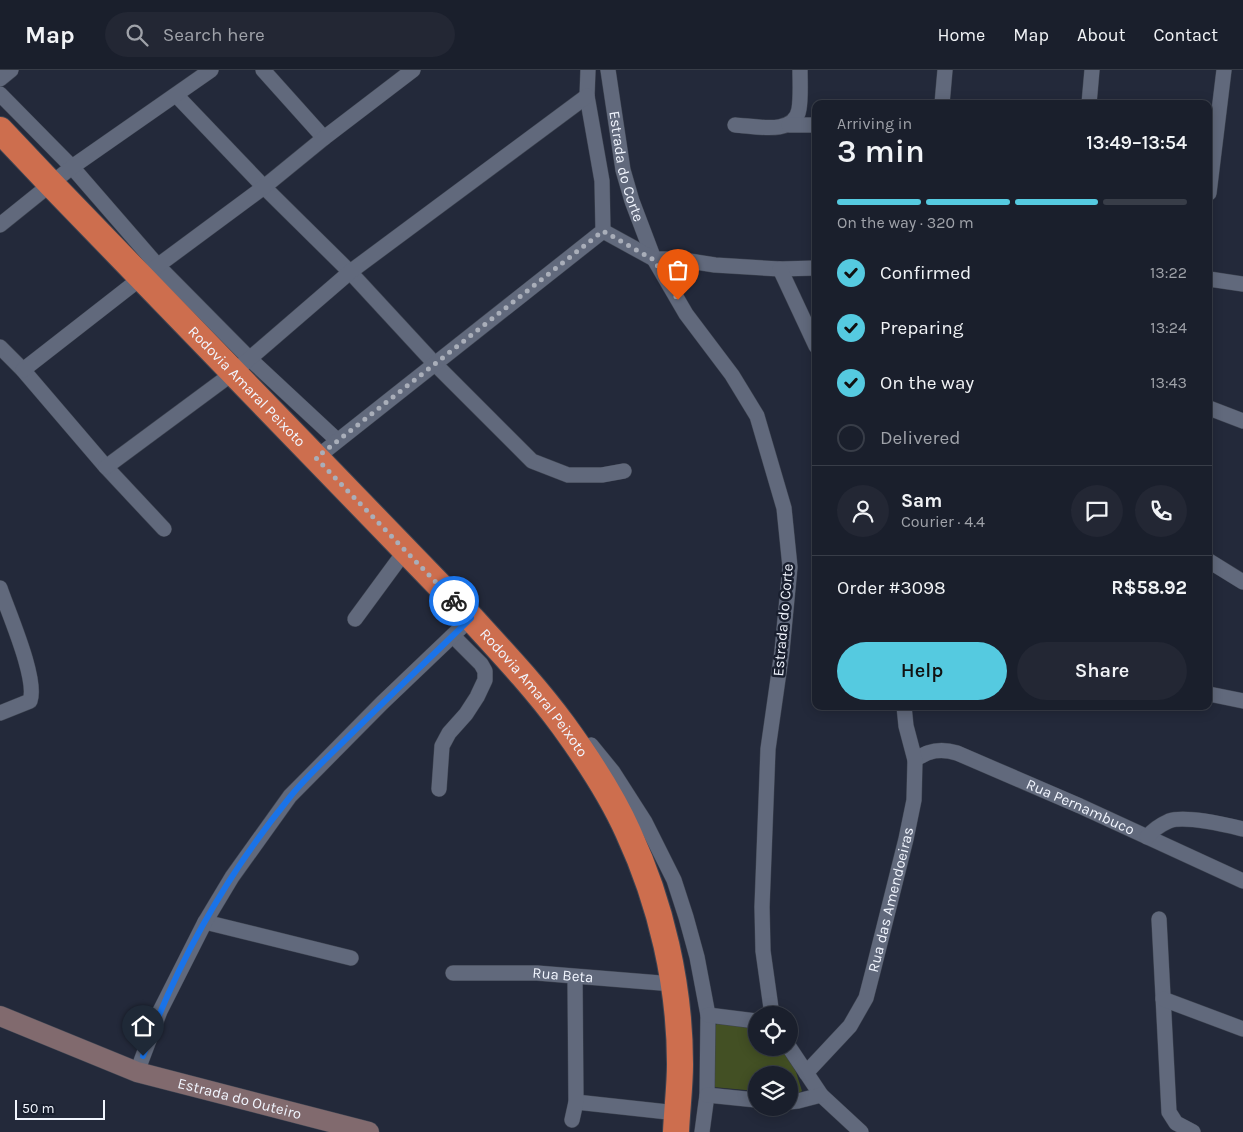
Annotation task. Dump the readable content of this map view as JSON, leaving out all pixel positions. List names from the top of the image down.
{
  "streets": {
    "highway": ["Rodovia Amaral Peixoto"],
    "street": [
      "Estrada do Corte",
      "Rua Pernambuco",
      "Rua das Amendoeiras",
      "Rua Beta",
      "Estrada do Outeiro"
    ]
  },
  "crossings": [
    ["Rodovia Amaral Peixoto", "Rua Beta"],
    ["Rua Pernambuco", "Rua das Amendoeiras"]
  ],
  "scale_bar": "50 m",
  "page": {
    "header": "Map",
    "search": "Search here",
    "nav": [
      "Home",
      "Map",
      "About",
      "Contact"
    ],
    "heading": ["3 min", "Arriving in", "13:49–13:54"],
    "panel": [
      "Sam",
      "Courier · 4.4",
      "Order #3098",
      "R$58.92"
    ],
    "bar": "On the way · 320 m",
    "list": [
      ["Confirmed", "13:22"],
      ["Preparing", "13:24"],
      ["On the way", "13:43"],
      "Delivered"
    ],
    "buttons": ["Help", "Share"],
    "scale": "50 m"
  }
}
